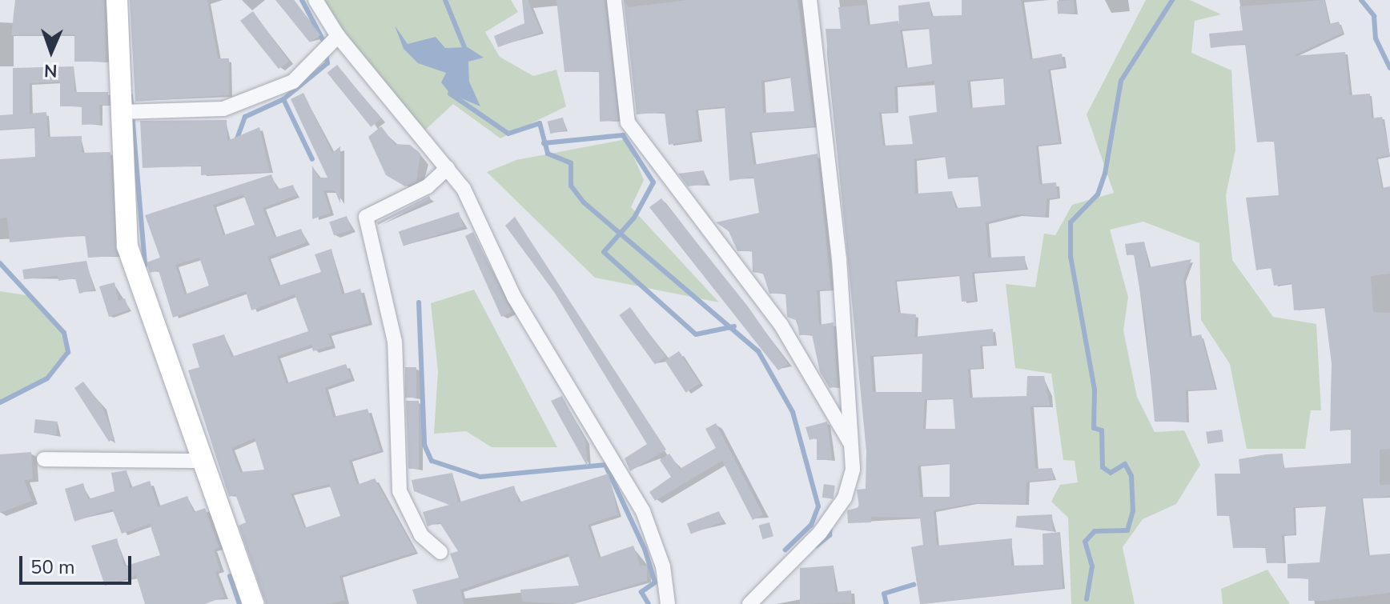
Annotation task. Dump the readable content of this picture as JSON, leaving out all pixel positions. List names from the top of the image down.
{
  "scale_bar": "50 m",
  "north": "bottom"
}
